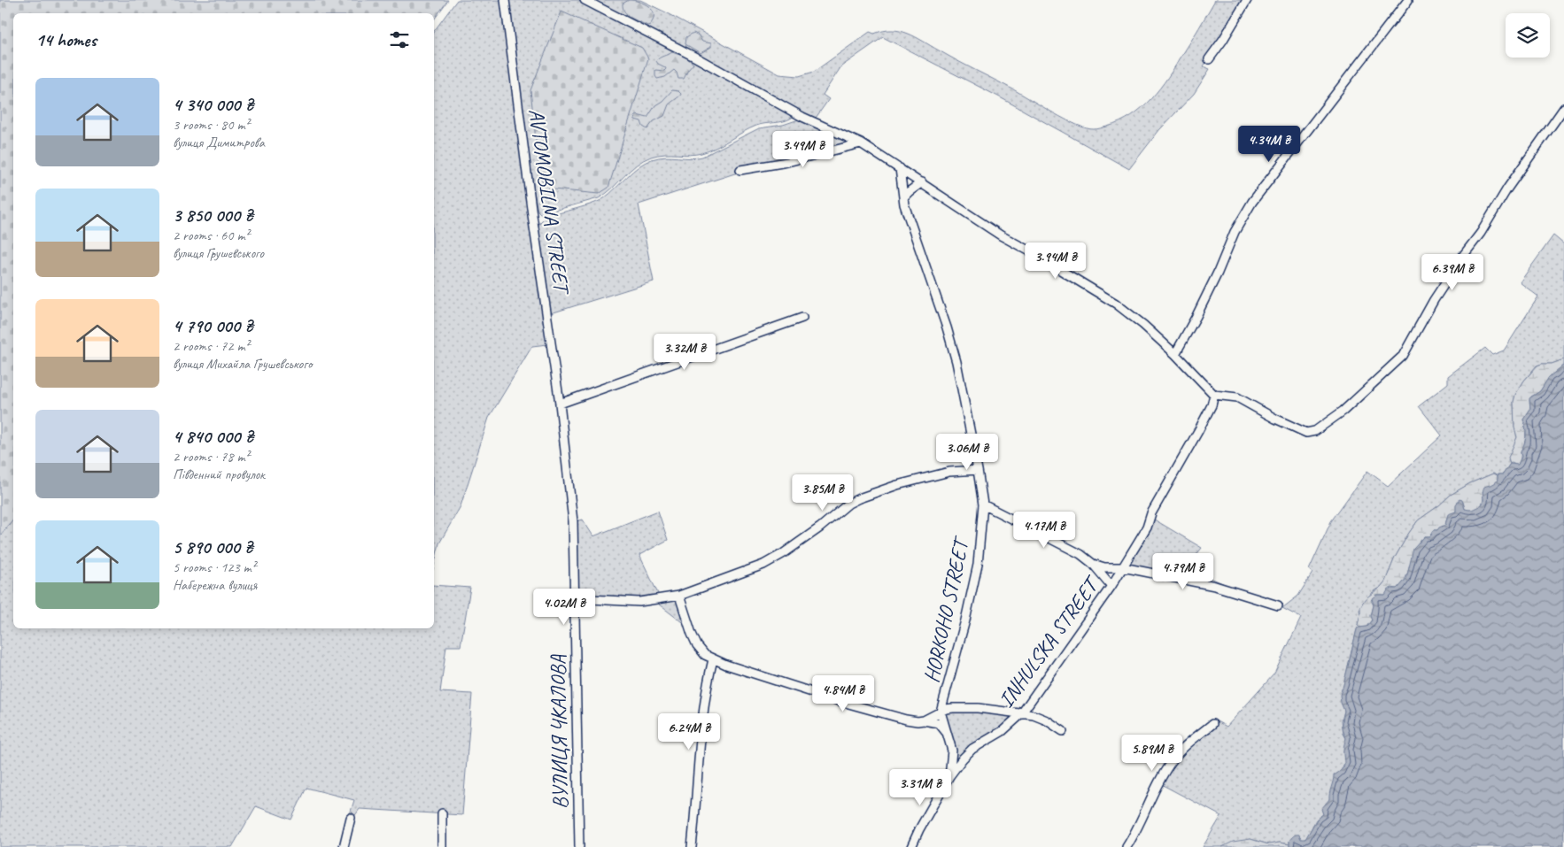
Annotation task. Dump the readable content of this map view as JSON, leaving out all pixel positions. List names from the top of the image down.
{
  "streets": {
    "street": [
      "AVTOMOBILNA STREET",
      "HORKOHO STREET",
      "INHULSKA STREET",
      "ВУЛИЦЯ ЧКАЛОВА"
    ]
  },
  "crossings": [
    ["AVTOMOBILNA STREET", "ВУЛИЦЯ ЧКАЛОВА"],
    ["HORKOHO STREET", "INHULSKA STREET"]
  ],
  "page": {
    "heading": "14 homes",
    "list": [
      {
        "name": "4 340 000 ₴",
        "note": "3 rooms · 80 m² · вулиця Димитрова"
      },
      {
        "name": "3 850 000 ₴",
        "note": "2 rooms · 60 m² · вулиця Грушевського"
      },
      {
        "name": "4 790 000 ₴",
        "note": "2 rooms · 72 m² · вулиця Михайла Грушевського"
      },
      {
        "name": "4 840 000 ₴",
        "note": "2 rooms · 78 m² · Південний провулок"
      },
      {
        "name": "5 890 000 ₴",
        "note": "5 rooms · 123 m² · Набережна вулиця"
      }
    ],
    "price": [
      "4.34M ₴",
      "3.49M ₴",
      "3.94M ₴",
      "6.39M ₴",
      "3.32M ₴",
      "3.06M ₴",
      "3.85M ₴",
      "4.17M ₴",
      "4.79M ₴",
      "4.02M ₴",
      "4.84M ₴",
      "6.24M ₴",
      "5.89M ₴",
      "3.31M ₴"
    ]
  }
}
